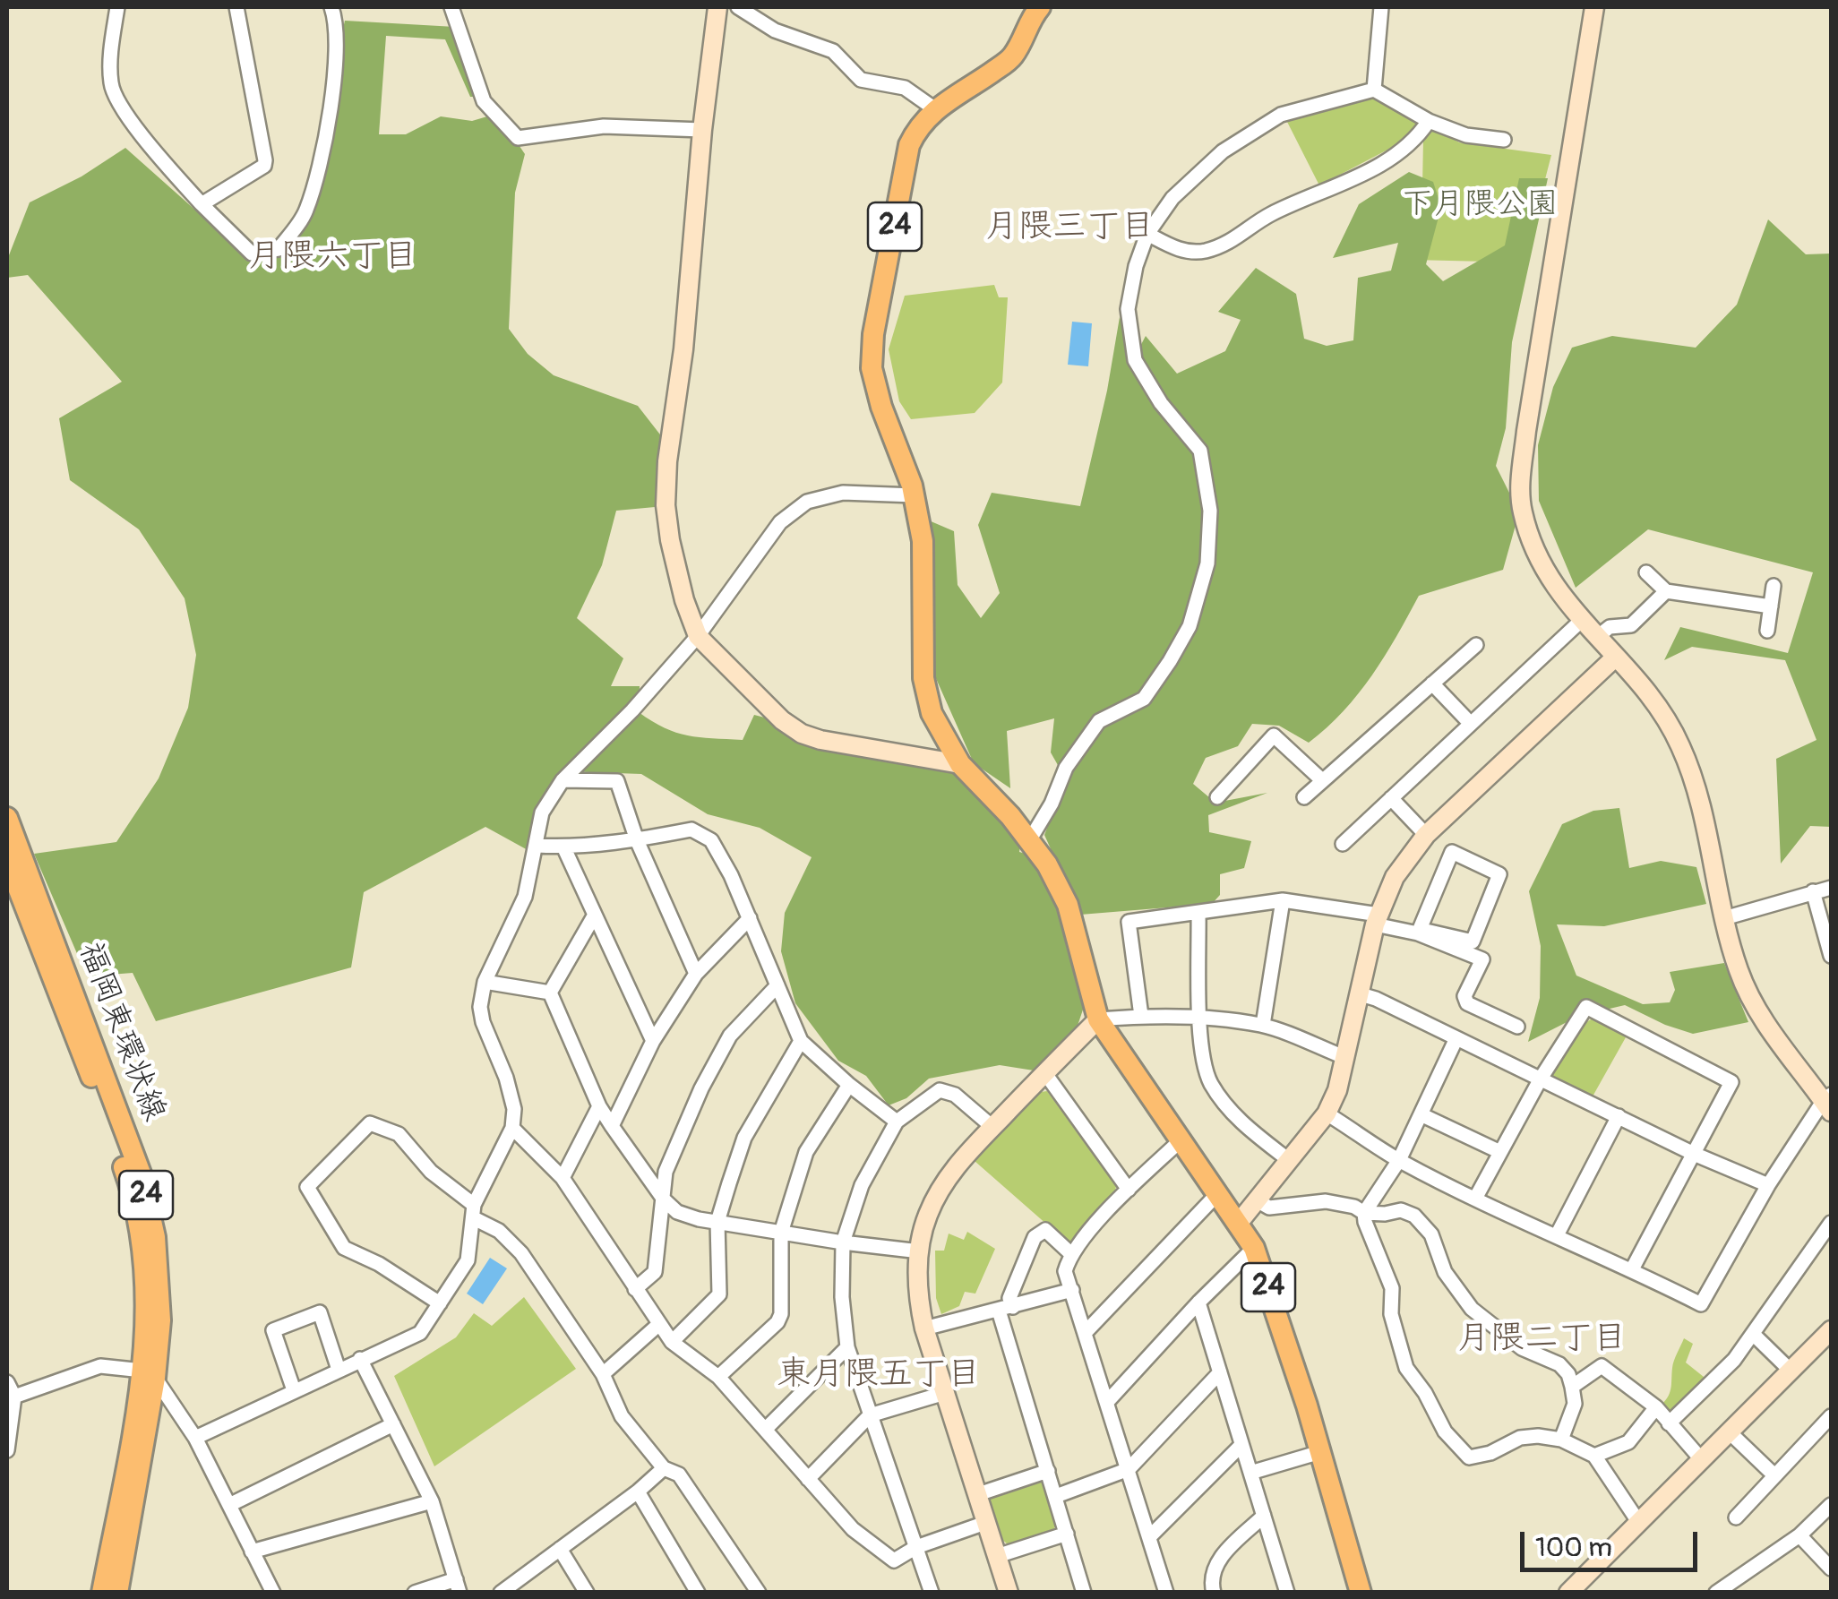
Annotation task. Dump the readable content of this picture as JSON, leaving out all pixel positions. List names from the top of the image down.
{
  "streets": {
    "main road": ["24", "福岡東環状線"]
  },
  "districts": [
    "月隈三丁目",
    "月隈六丁目",
    "月隈二丁目",
    "東月隈五丁目"
  ],
  "parks": ["下月隈公園"],
  "scale_bar": "100 m"
}
